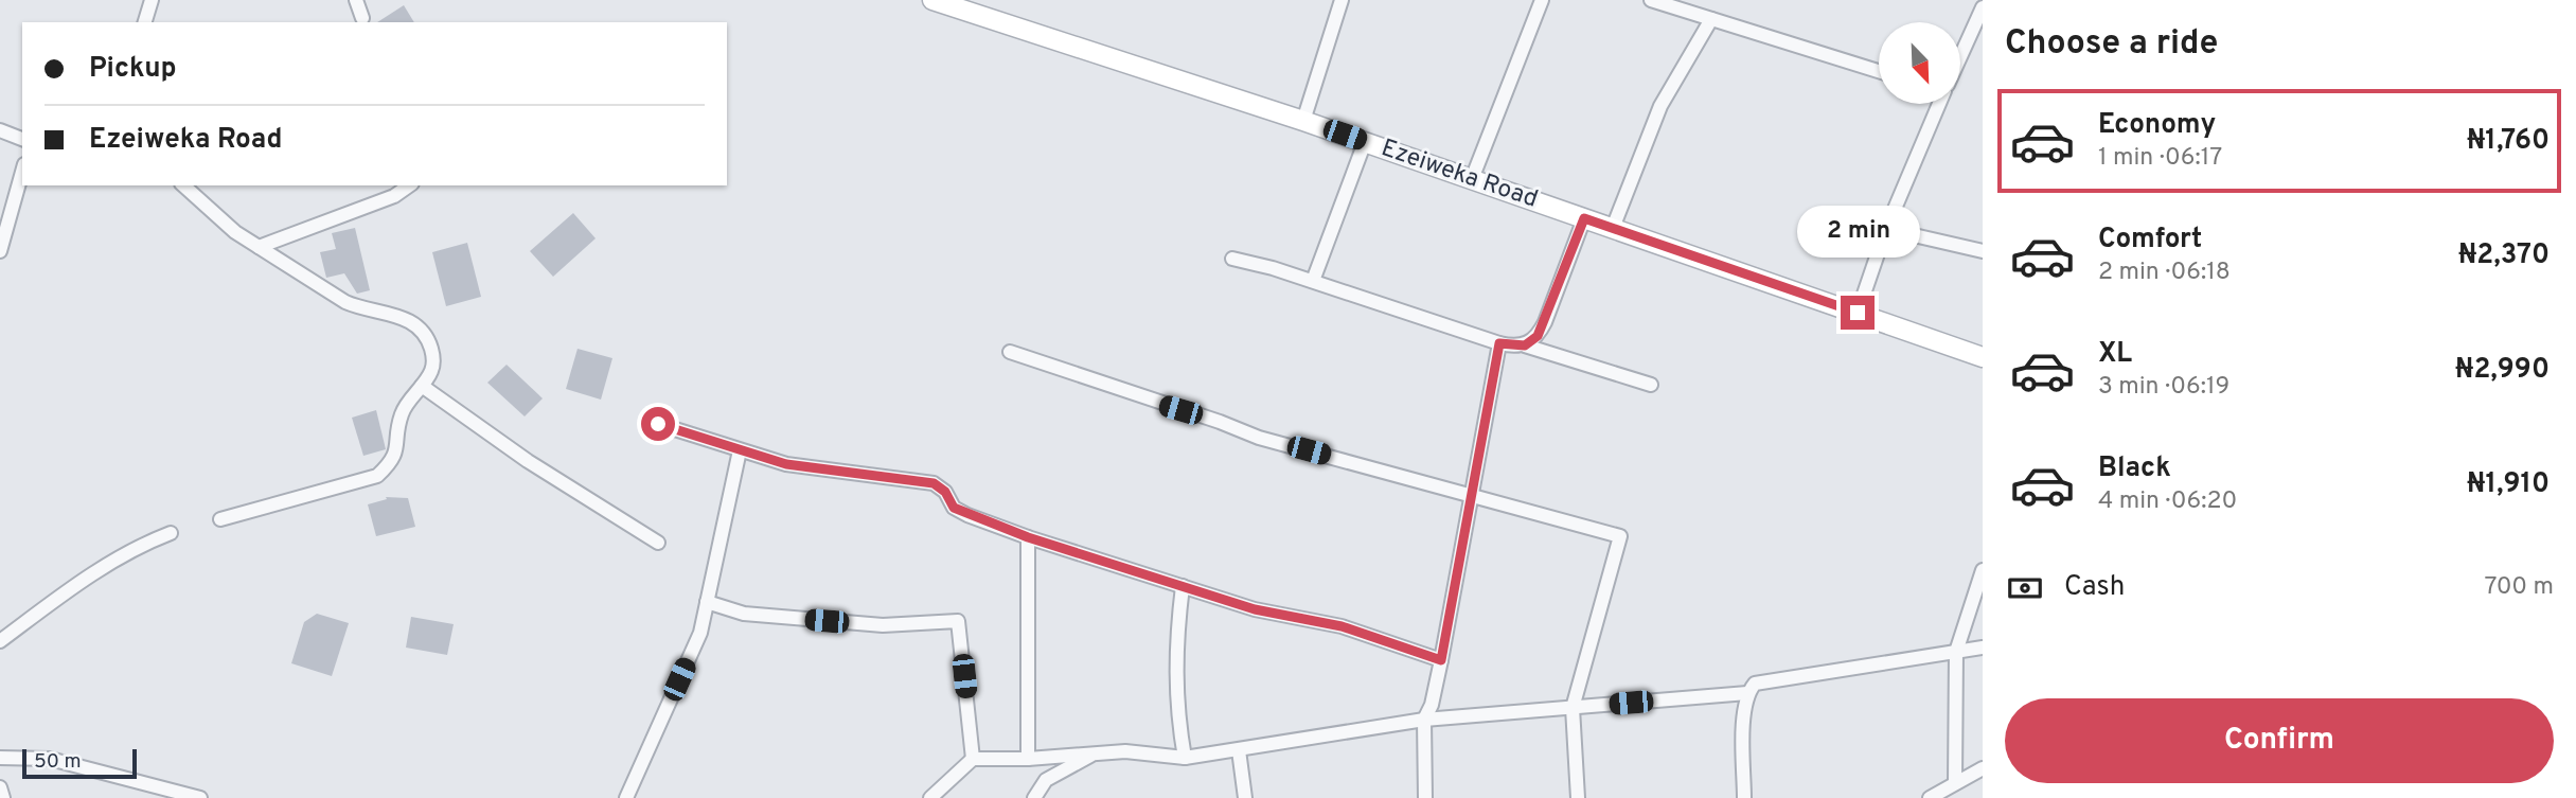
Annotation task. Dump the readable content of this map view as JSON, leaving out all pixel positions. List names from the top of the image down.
{
  "streets": {
    "main road": ["Ezeiweka Road"]
  },
  "scale_bar": "50 m",
  "north": "bottom right",
  "page": {
    "heading": "Choose a ride",
    "banner": ["Pickup", "Ezeiweka Road"],
    "list": [
      {
        "name": "Economy",
        "note": "1 min · 06:17",
        "value": "₦1,760"
      },
      {
        "name": "Comfort",
        "note": "2 min · 06:18",
        "value": "₦2,370"
      },
      {
        "name": "XL",
        "note": "3 min · 06:19",
        "value": "₦2,990"
      },
      {
        "name": "Black",
        "note": "4 min · 06:20",
        "value": "₦1,910"
      }
    ],
    "bubble": "2 min",
    "pay": ["Cash", "700 m"],
    "buttons": "Confirm",
    "scale": "50 m"
  }
}
